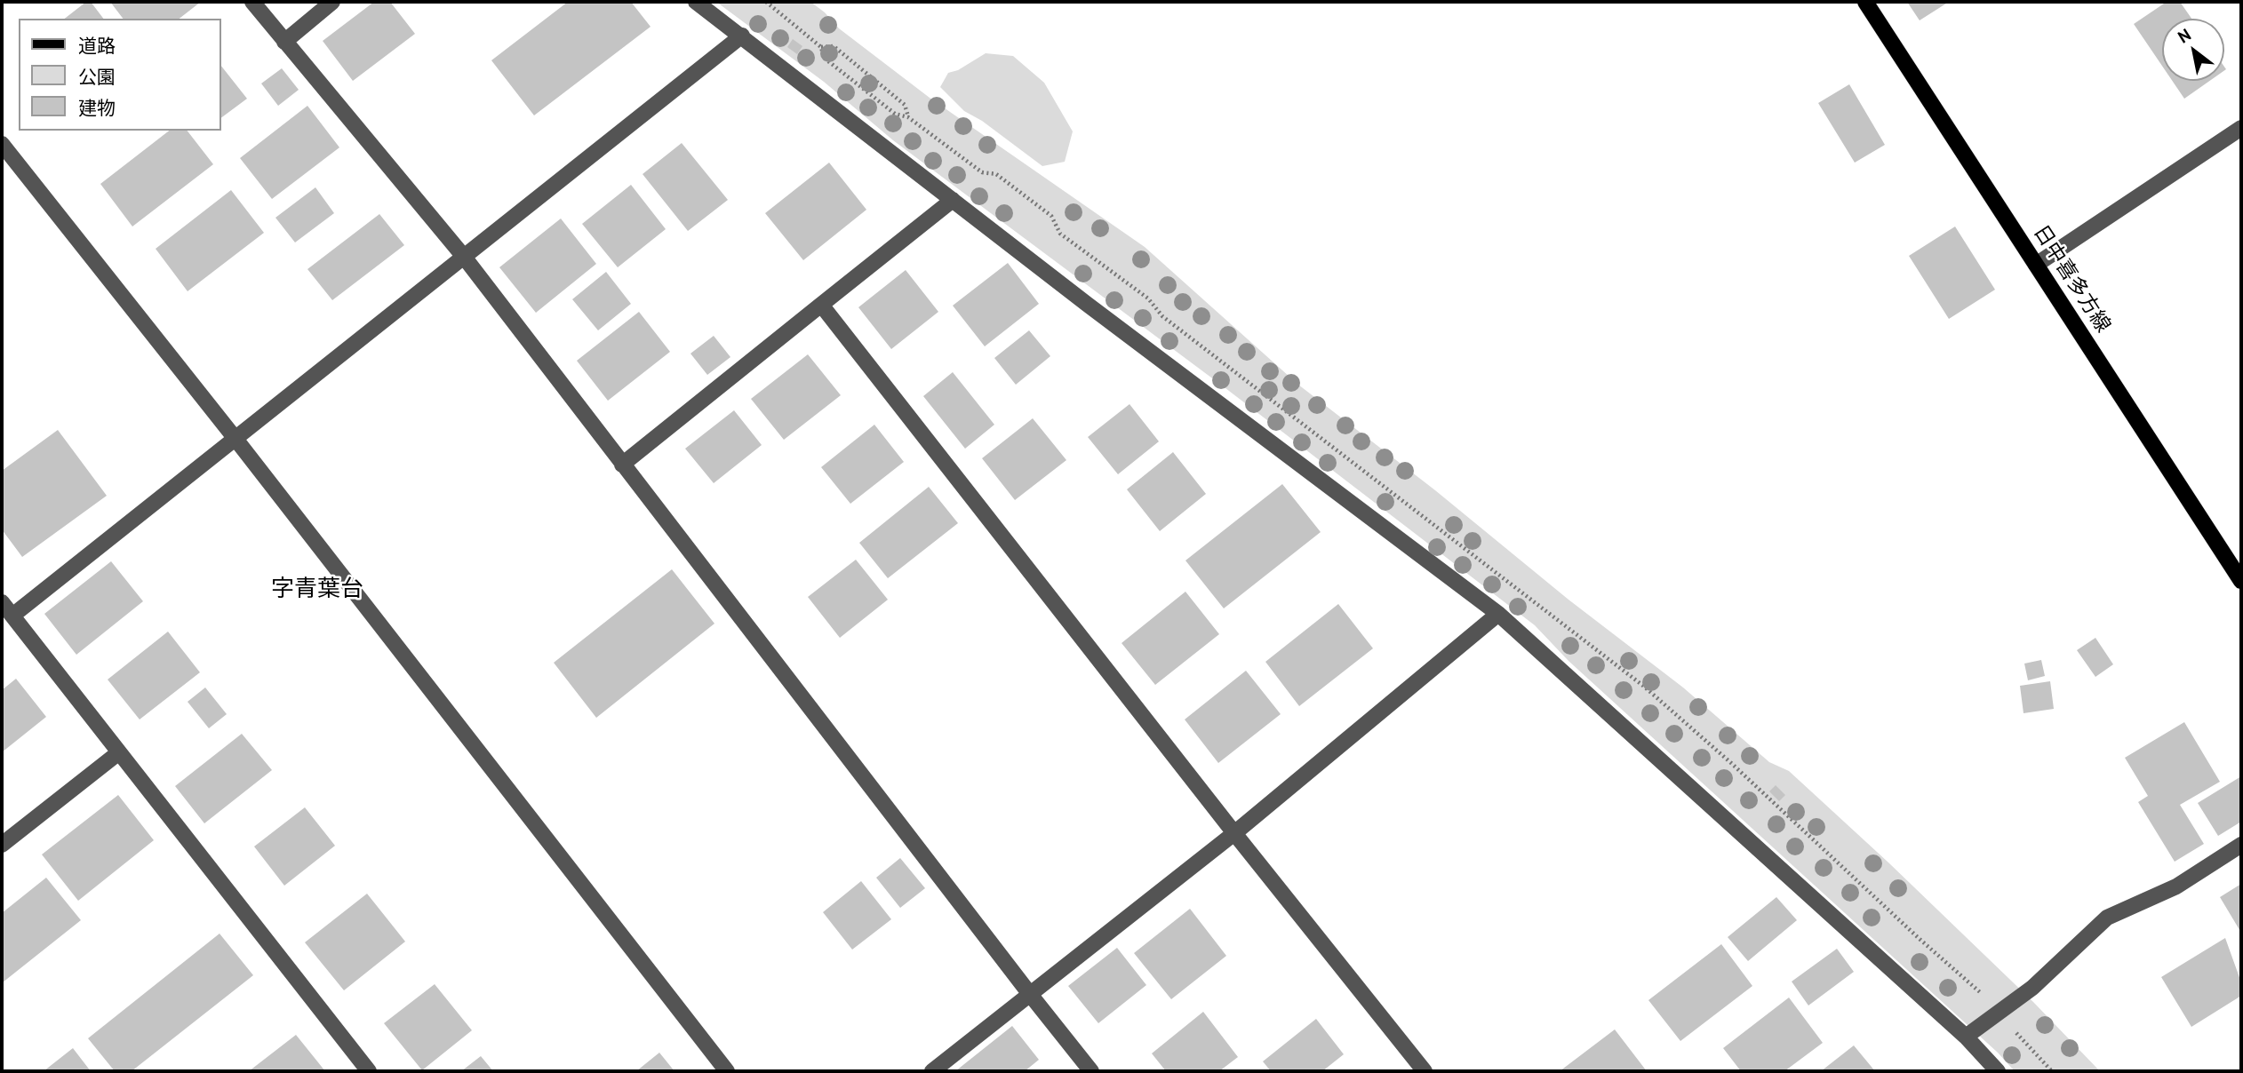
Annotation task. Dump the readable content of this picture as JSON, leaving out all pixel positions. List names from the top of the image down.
{
  "streets": {
    "main road": ["日中喜多方線"]
  },
  "districts": ["字青葉台"],
  "legend": ["道路", "公園", "建物"],
  "north": "top left"
}
